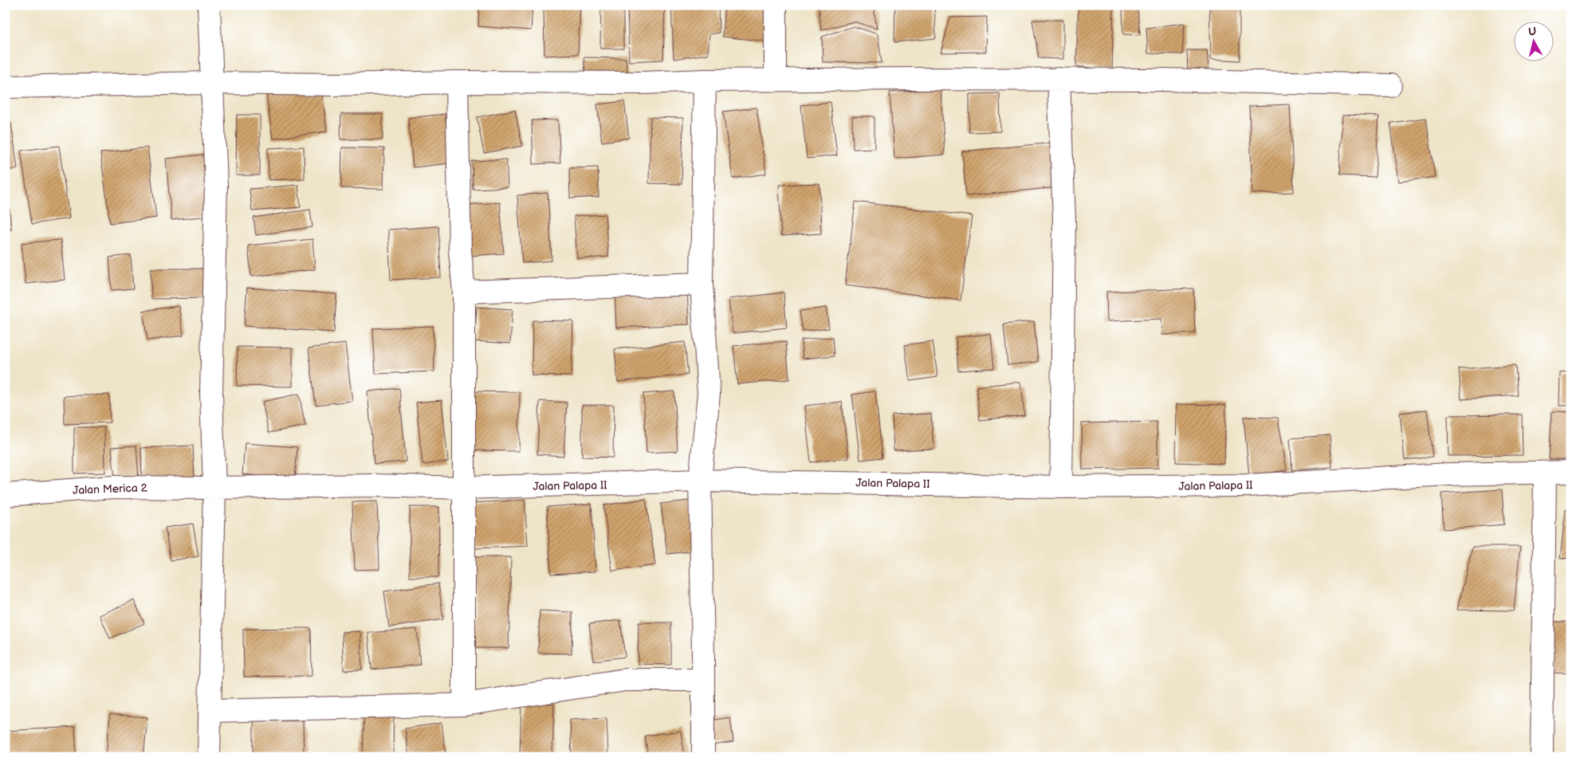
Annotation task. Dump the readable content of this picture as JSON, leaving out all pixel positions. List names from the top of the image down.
{
  "streets": {
    "street": ["Jalan Palapa II", "Jalan Merica 2"]
  },
  "crossings": [
    ["Jalan Palapa II", "Jalan Merica 2"]
  ],
  "north": "top"
}
